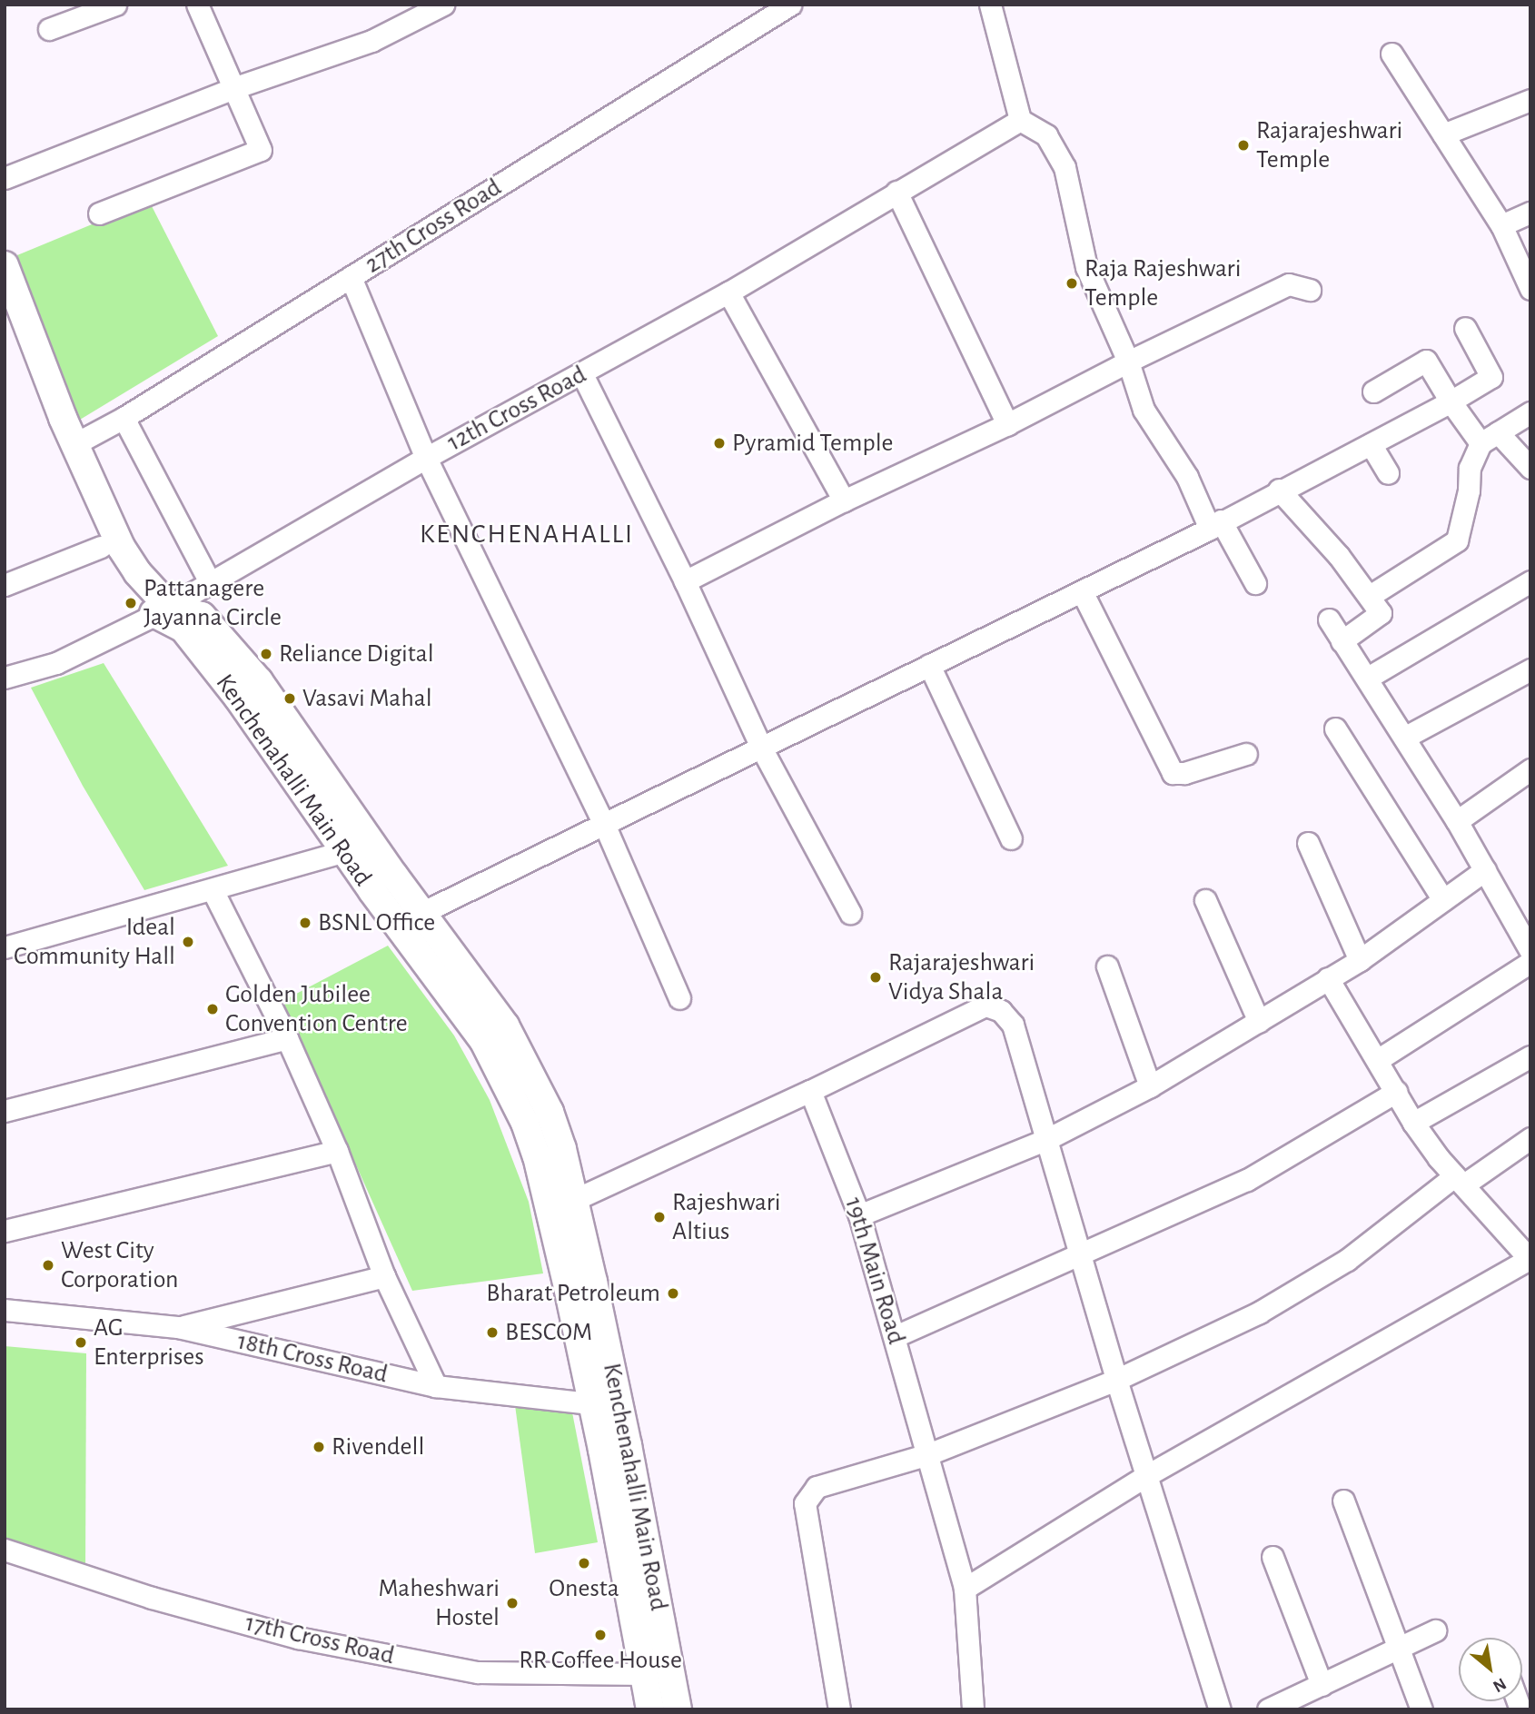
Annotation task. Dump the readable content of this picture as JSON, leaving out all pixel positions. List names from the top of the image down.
{
  "streets": {
    "main road": ["Kenchenahalli Main Road"],
    "street": [
      "27th Cross Road",
      "12th Cross Road",
      "19th Main Road",
      "18th Cross Road",
      "17th Cross Road"
    ]
  },
  "crossings": [
    ["27th Cross Road", "Kenchenahalli Main Road"],
    ["12th Cross Road", "Kenchenahalli Main Road"],
    ["Kenchenahalli Main Road", "18th Cross Road"],
    ["Kenchenahalli Main Road", "17th Cross Road"]
  ],
  "districts": ["KENCHENAHALLI"],
  "places": [
    "Rajarajeshwari Temple",
    "Raja Rajeshwari Temple",
    "Pyramid Temple",
    "Pattanagere Jayanna Circle",
    "Reliance Digital",
    "Vasavi Mahal",
    "BSNL Office",
    "Ideal Community Hall",
    "Rajarajeshwari Vidya Shala",
    "Golden Jubilee Convention Centre",
    "Rajeshwari Altius",
    "West City Corporation",
    "Bharat Petroleum",
    "BESCOM",
    "AG Enterprises",
    "Rivendell",
    "Onesta",
    "Maheshwari Hostel",
    "RR Coffee House"
  ],
  "north": "bottom right"
}
